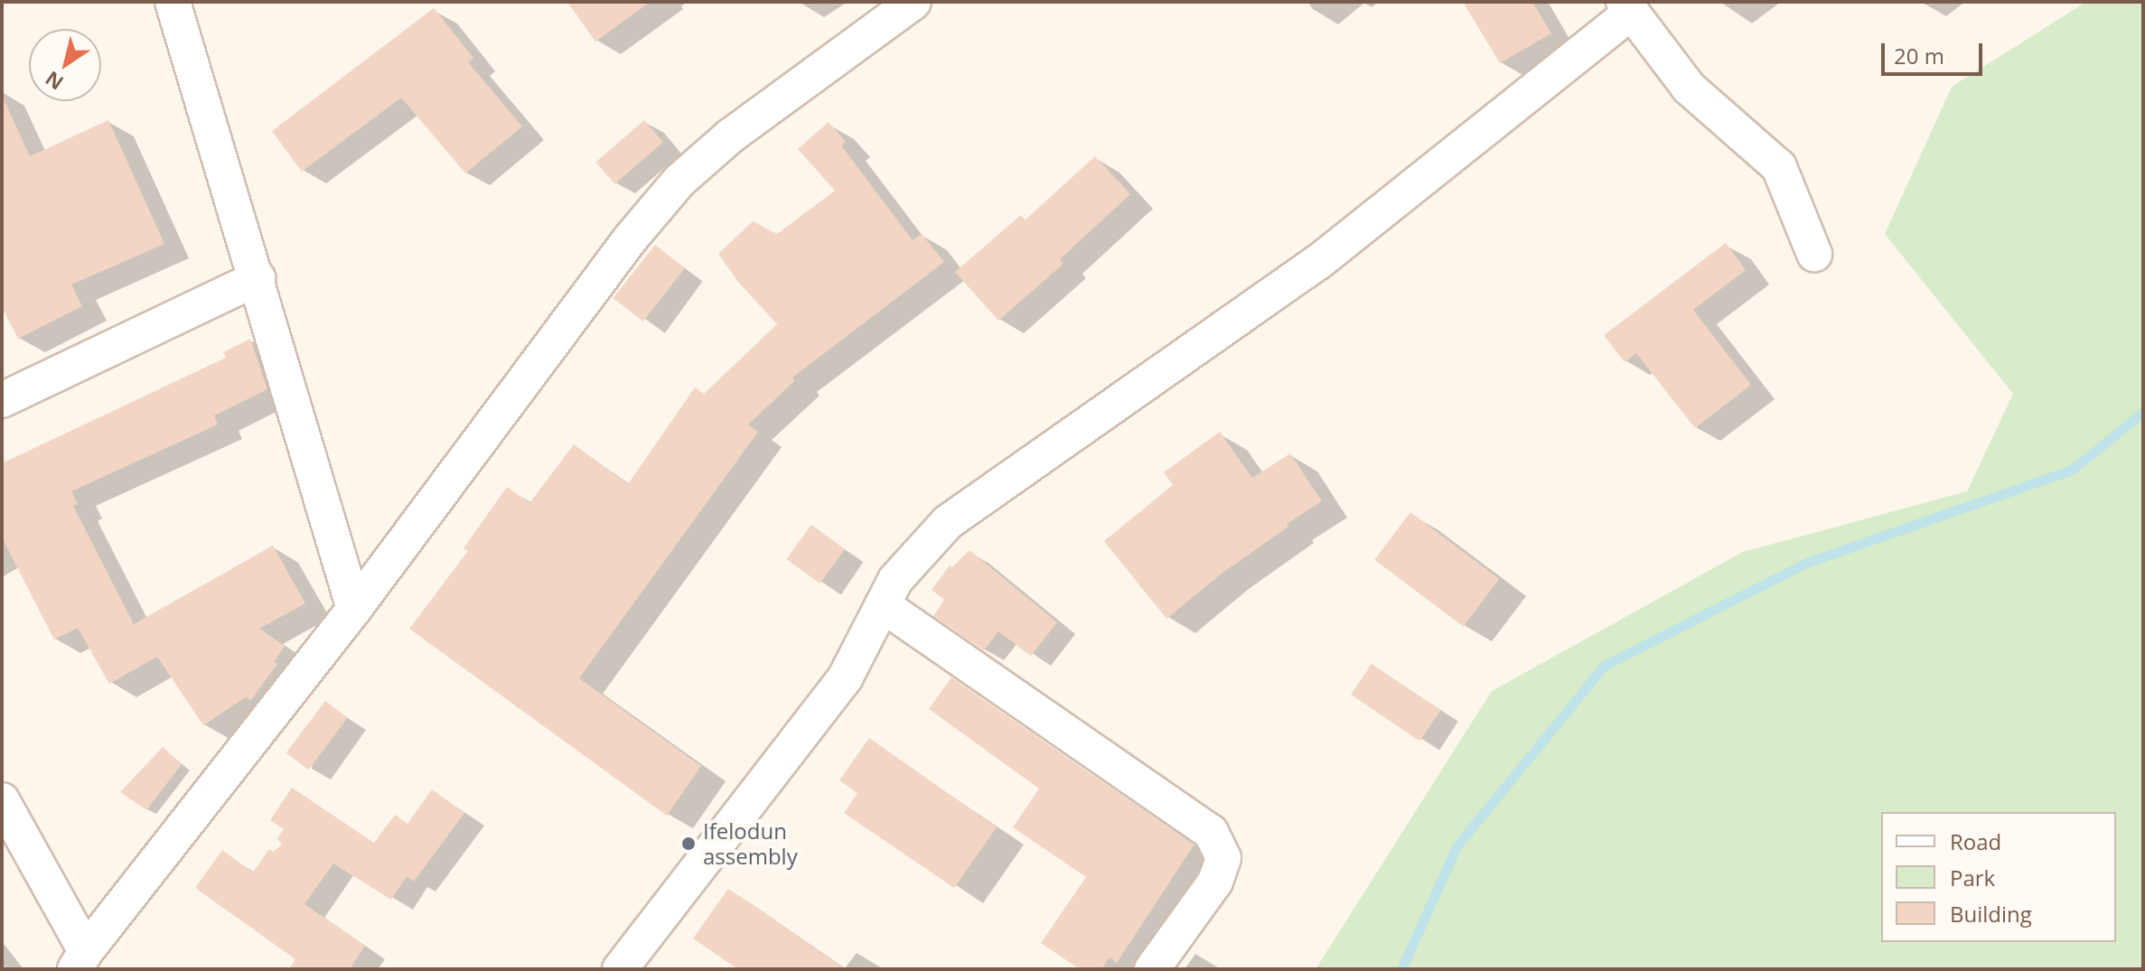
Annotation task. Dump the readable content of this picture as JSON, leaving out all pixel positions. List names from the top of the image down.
{
  "places": ["Ifelodun assembly"],
  "legend": ["Road", "Park", "Building"],
  "scale_bar": "20 m",
  "north": "bottom left"
}
